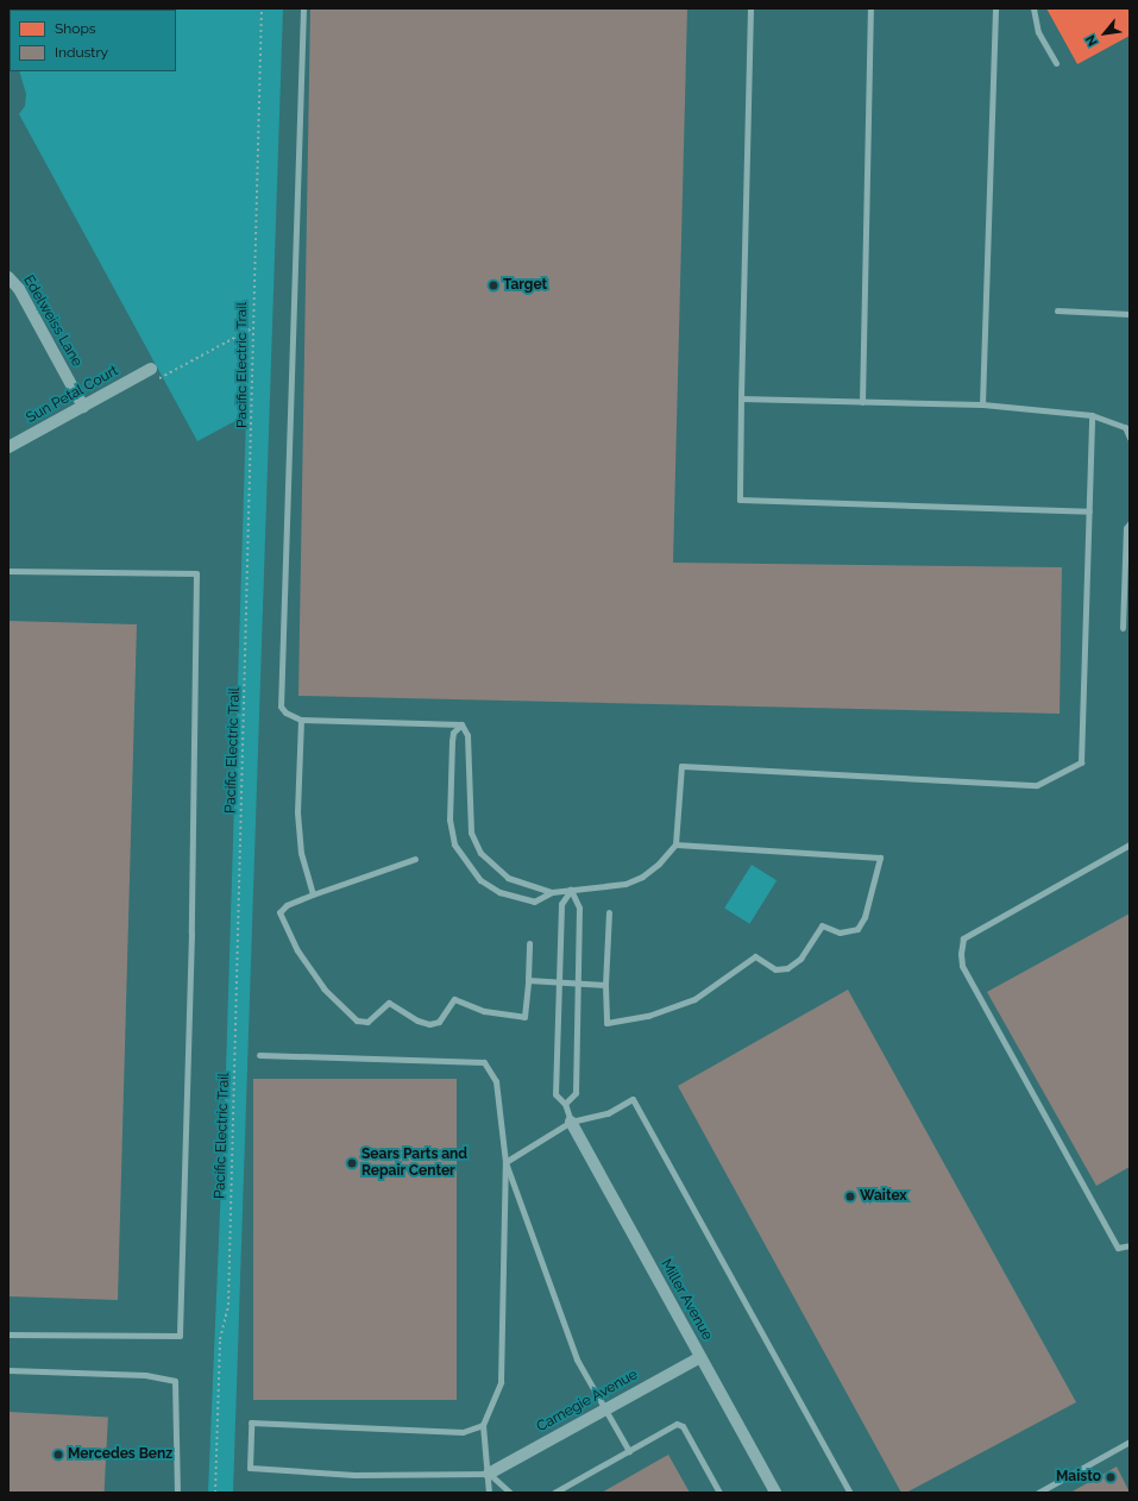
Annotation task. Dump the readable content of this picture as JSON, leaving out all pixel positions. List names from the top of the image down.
{
  "streets": {
    "street": [
      "Edelweiss Lane",
      "Sun Petal Court",
      "Miller Avenue",
      "Carnegie Avenue"
    ],
    "path": ["Pacific Electric Trail"]
  },
  "crossings": [
    ["Edelweiss Lane", "Sun Petal Court"],
    ["Miller Avenue", "Carnegie Avenue"]
  ],
  "places": [
    "Target",
    "Sears Parts and Repair Center",
    "Waitex",
    "Mercedes Benz",
    "Maisto"
  ],
  "legend": ["Shops", "Industry"],
  "north": "bottom left"
}
